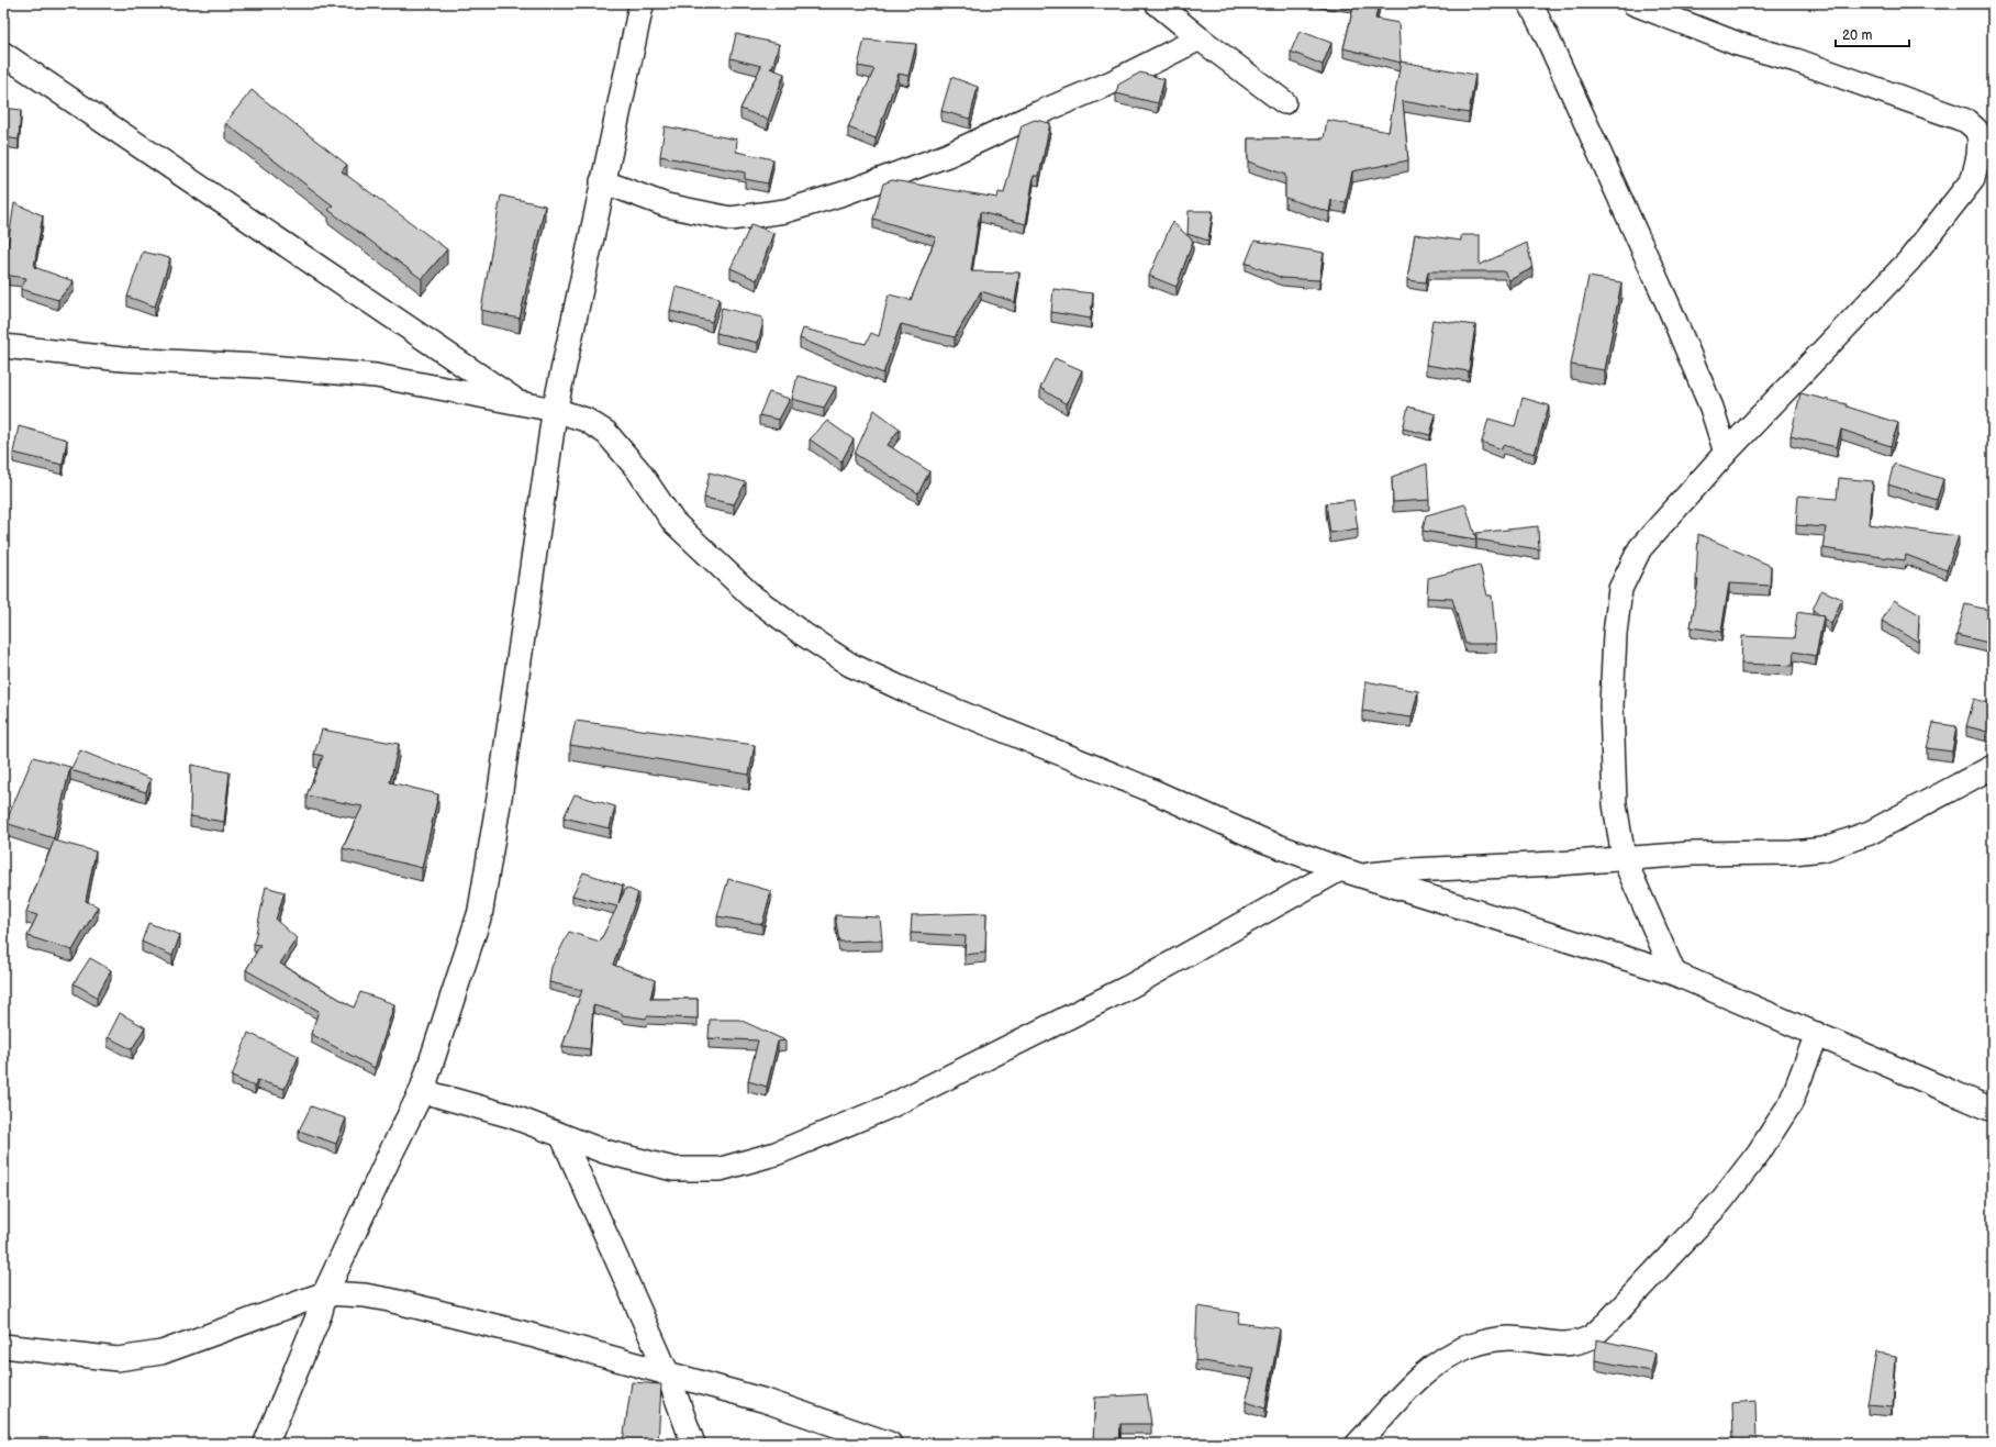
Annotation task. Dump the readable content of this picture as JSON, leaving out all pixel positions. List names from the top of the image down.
{
  "scale_bar": "20 m"
}
